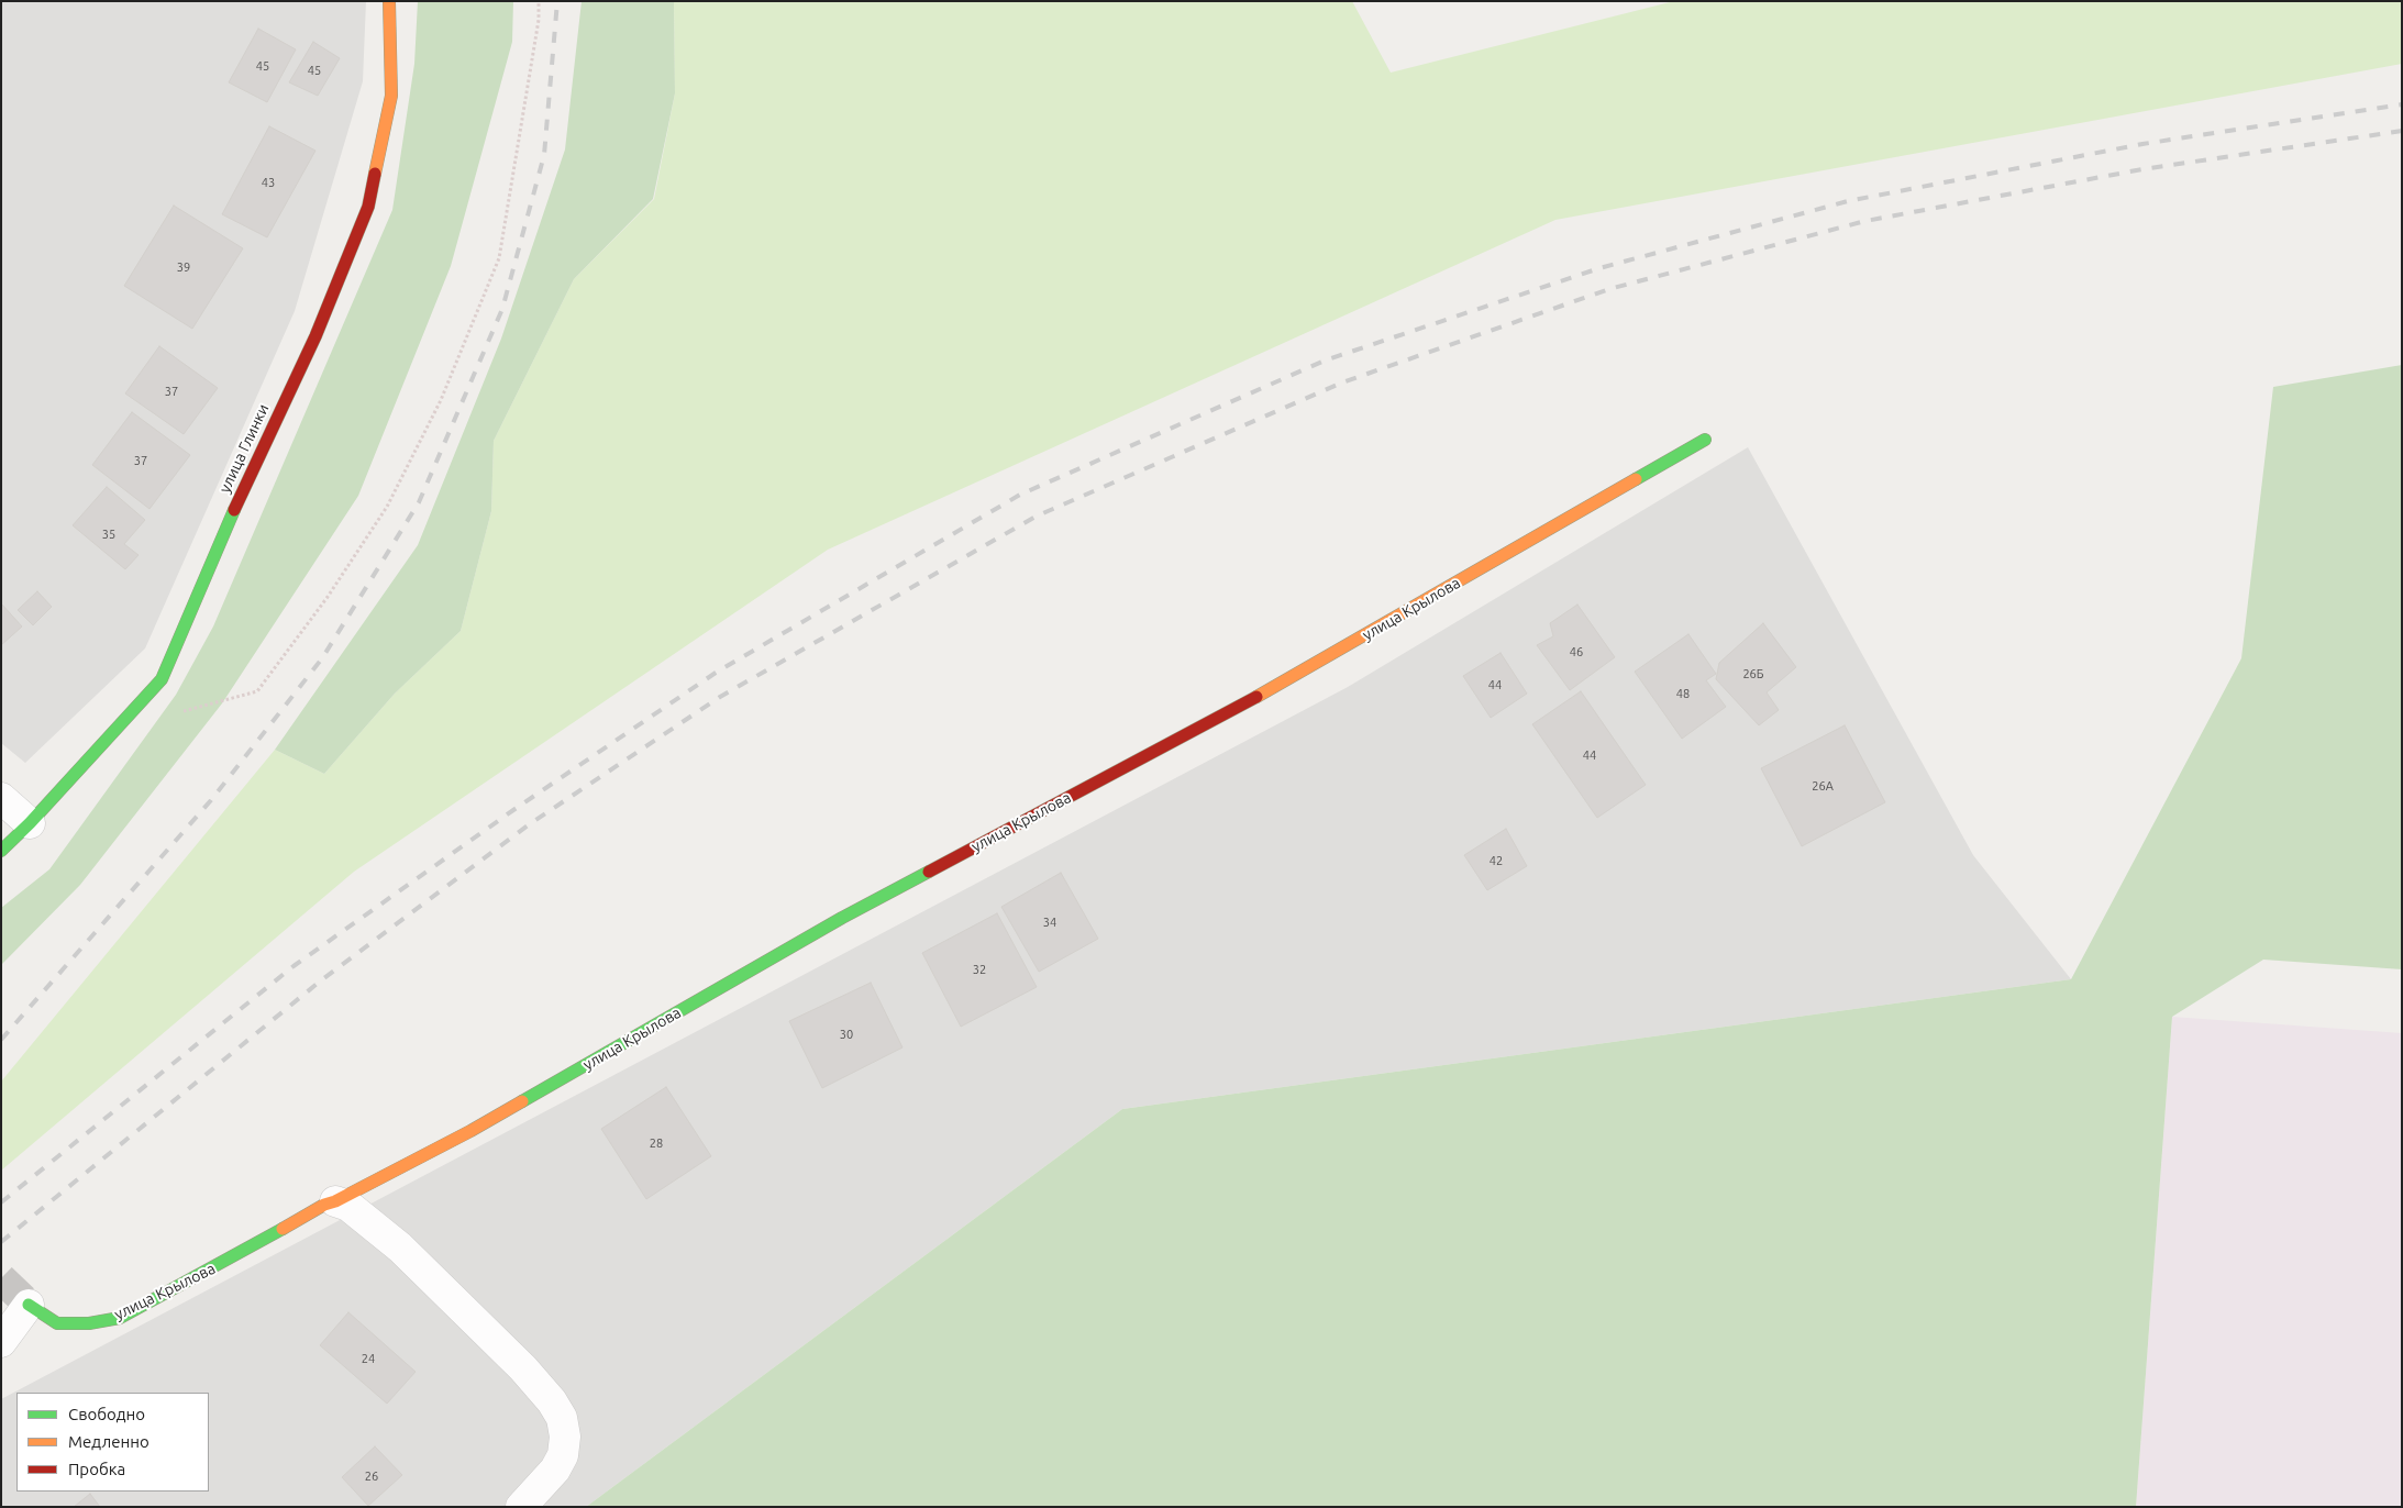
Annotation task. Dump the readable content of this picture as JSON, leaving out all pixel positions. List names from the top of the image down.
{
  "streets": {
    "street": ["улица Глинки", "улица Крылова"]
  },
  "house_numbers": [
    "45",
    "45",
    "43",
    "39",
    "37",
    "37",
    "35",
    "46",
    "26Б",
    "44",
    "48",
    "44",
    "26А",
    "42",
    "34",
    "32",
    "30",
    "28",
    "24",
    "26"
  ],
  "legend": ["Свободно", "Медленно", "Пробка"]
}
